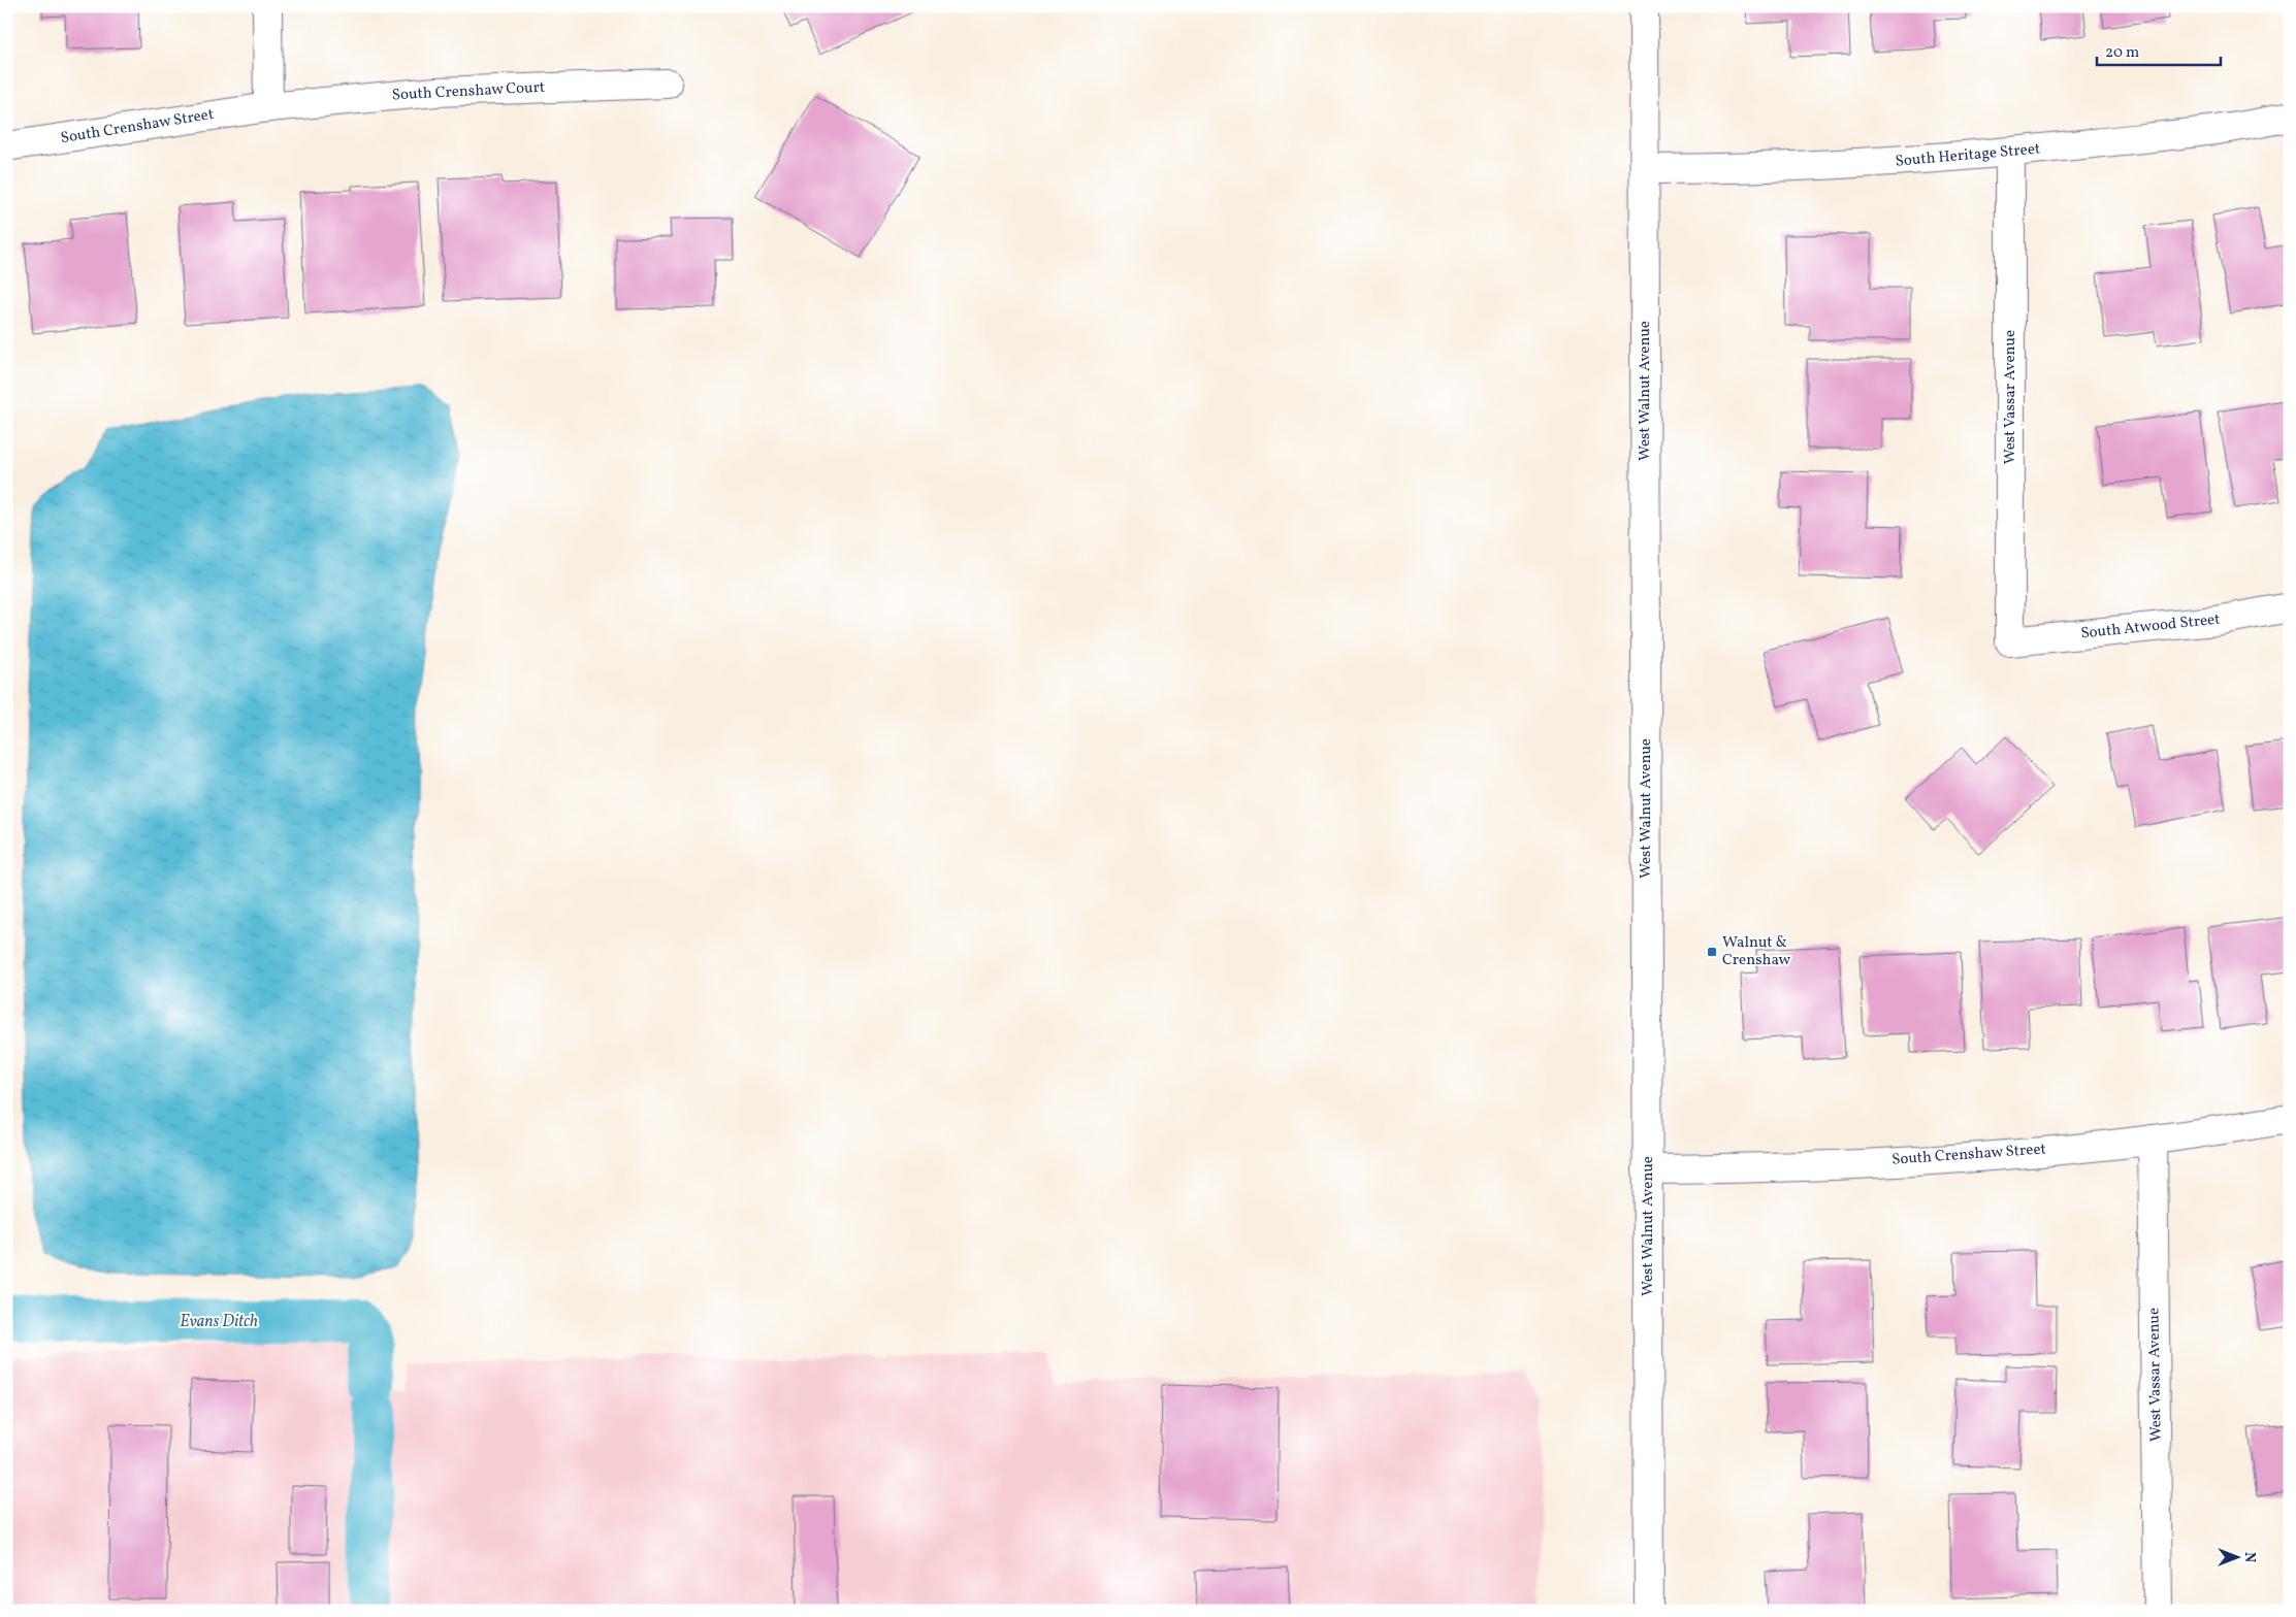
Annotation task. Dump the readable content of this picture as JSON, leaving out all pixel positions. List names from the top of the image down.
{
  "streets": {
    "street": [
      "South Crenshaw Court",
      "South Crenshaw Street",
      "South Heritage Street",
      "West Walnut Avenue",
      "West Vassar Avenue",
      "South Atwood Street"
    ]
  },
  "crossings": [
    ["South Crenshaw Court", "South Crenshaw Street"],
    ["South Crenshaw Street", "West Walnut Avenue"],
    ["South Crenshaw Street", "West Vassar Avenue"],
    ["South Heritage Street", "West Walnut Avenue"],
    ["South Heritage Street", "West Vassar Avenue"],
    ["West Vassar Avenue", "South Atwood Street"]
  ],
  "water": ["Evans Ditch"],
  "places": {
    "transit": ["Walnut & Crenshaw"]
  },
  "scale_bar": "20 m",
  "north": "right"
}
